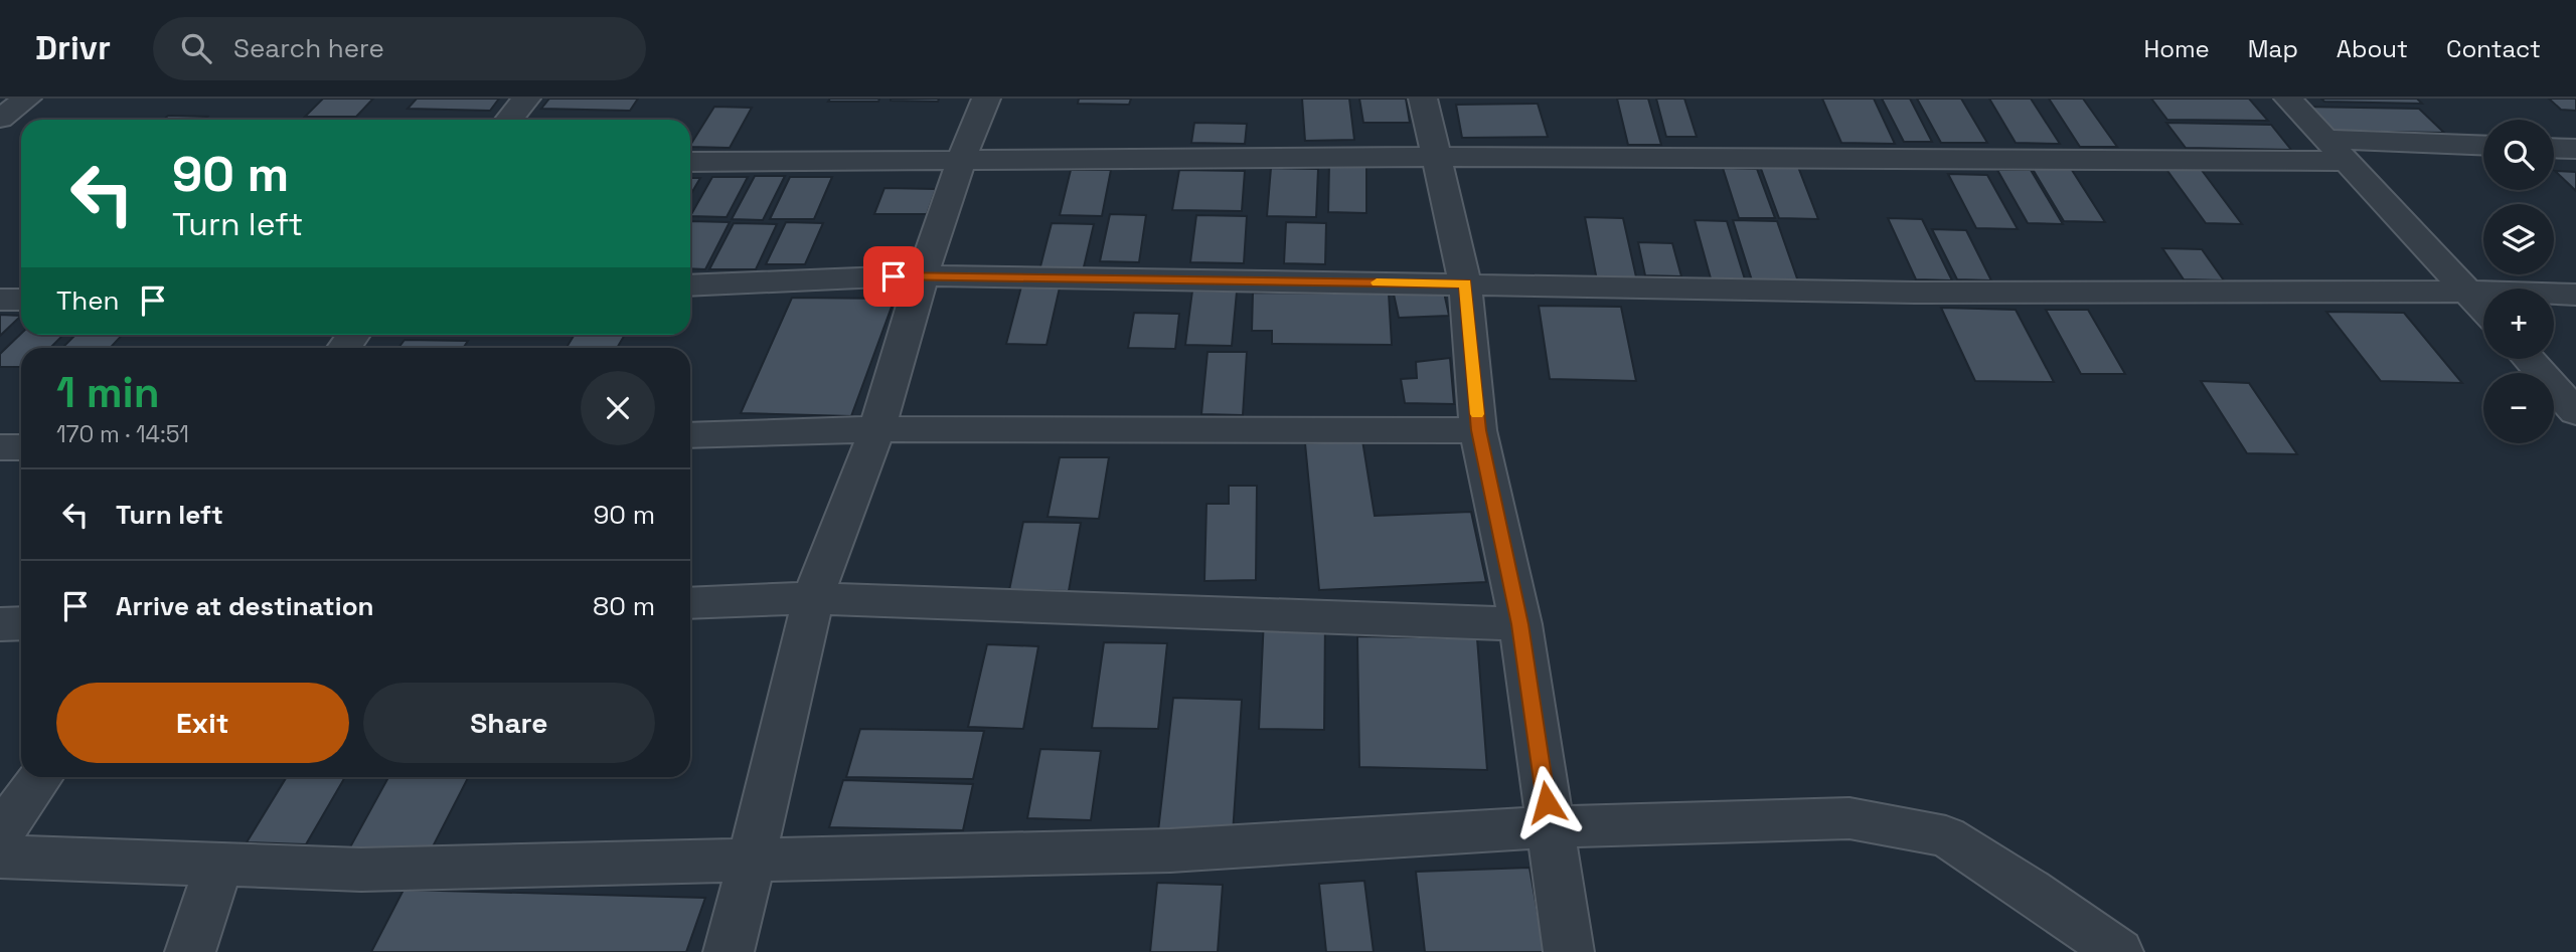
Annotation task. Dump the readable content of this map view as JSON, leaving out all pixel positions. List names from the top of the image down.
{
  "page": {
    "header": "Drivr",
    "search": "Search here",
    "nav": [
      "Home",
      "Map",
      "About",
      "Contact"
    ],
    "map_buttons": ["+", "−"],
    "turn": ["90 m", "Turn left"],
    "then": "Then",
    "heading": ["1 min", "170 m · 14:51"],
    "list": [
      {
        "name": "Turn left",
        "value": "90 m"
      },
      {
        "name": "Arrive at destination",
        "value": "80 m"
      }
    ],
    "buttons": ["Exit", "Share"]
  }
}
